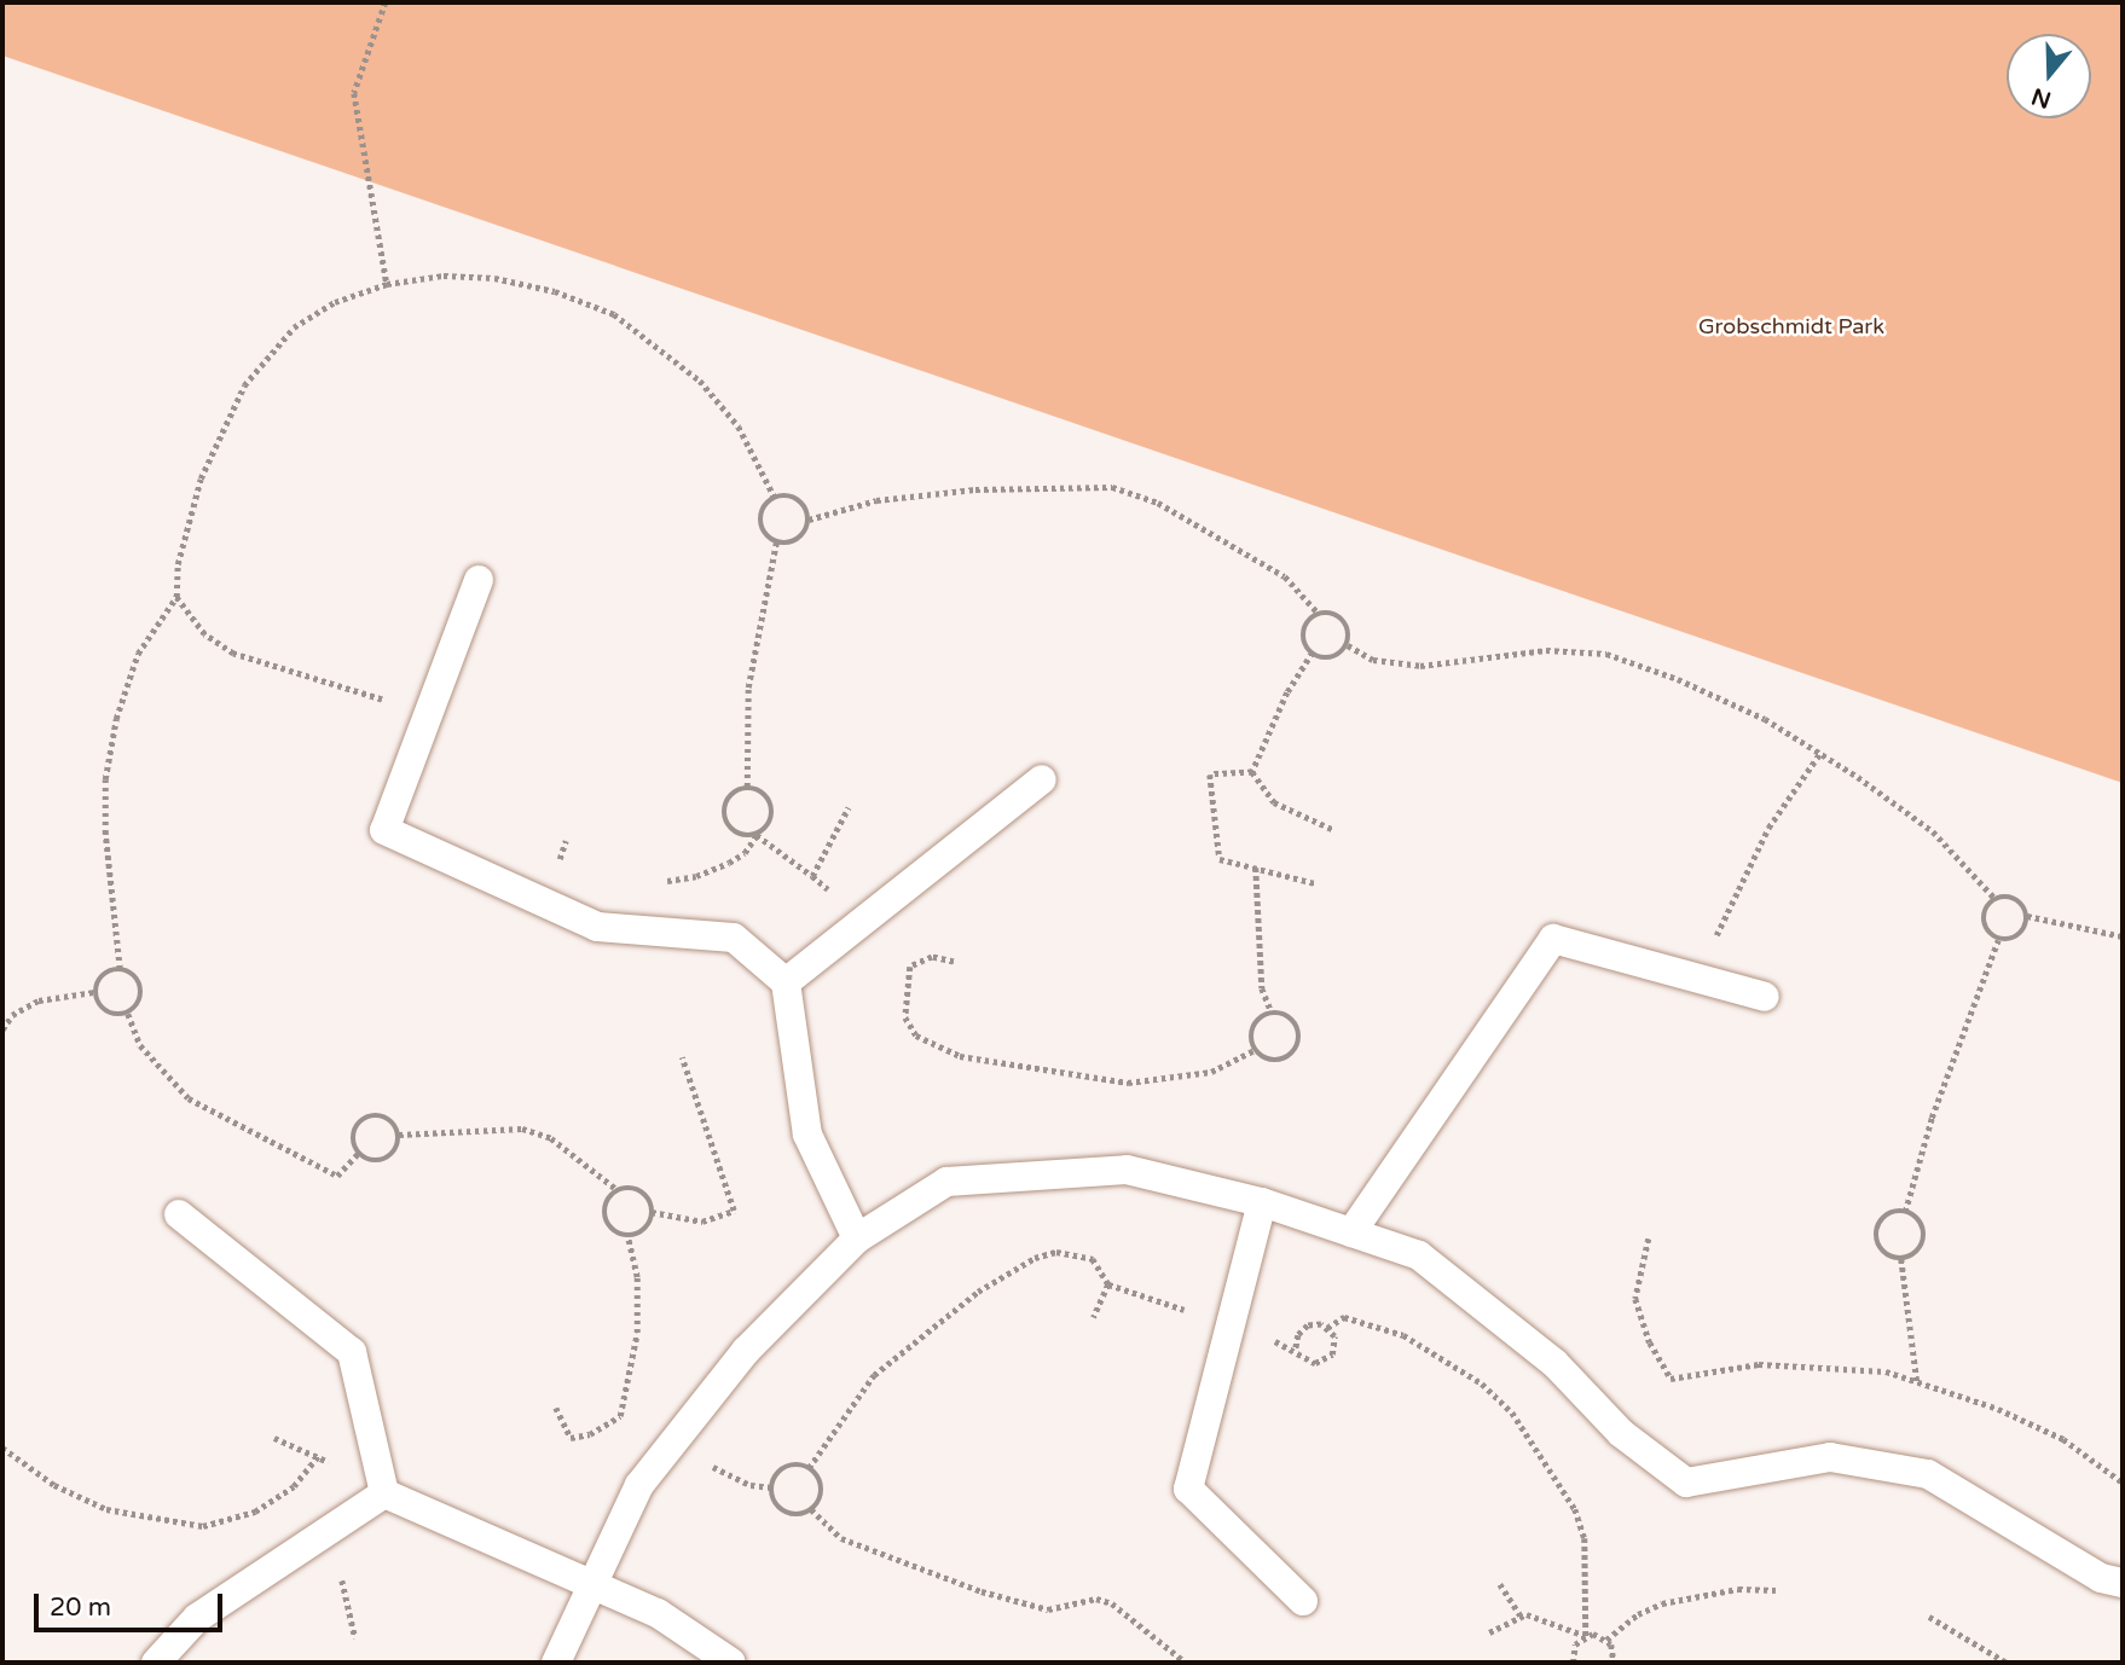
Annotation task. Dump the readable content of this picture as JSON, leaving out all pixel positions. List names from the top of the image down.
{
  "parks": ["Grobschmidt Park"],
  "scale_bar": "20 m",
  "north": "bottom"
}
